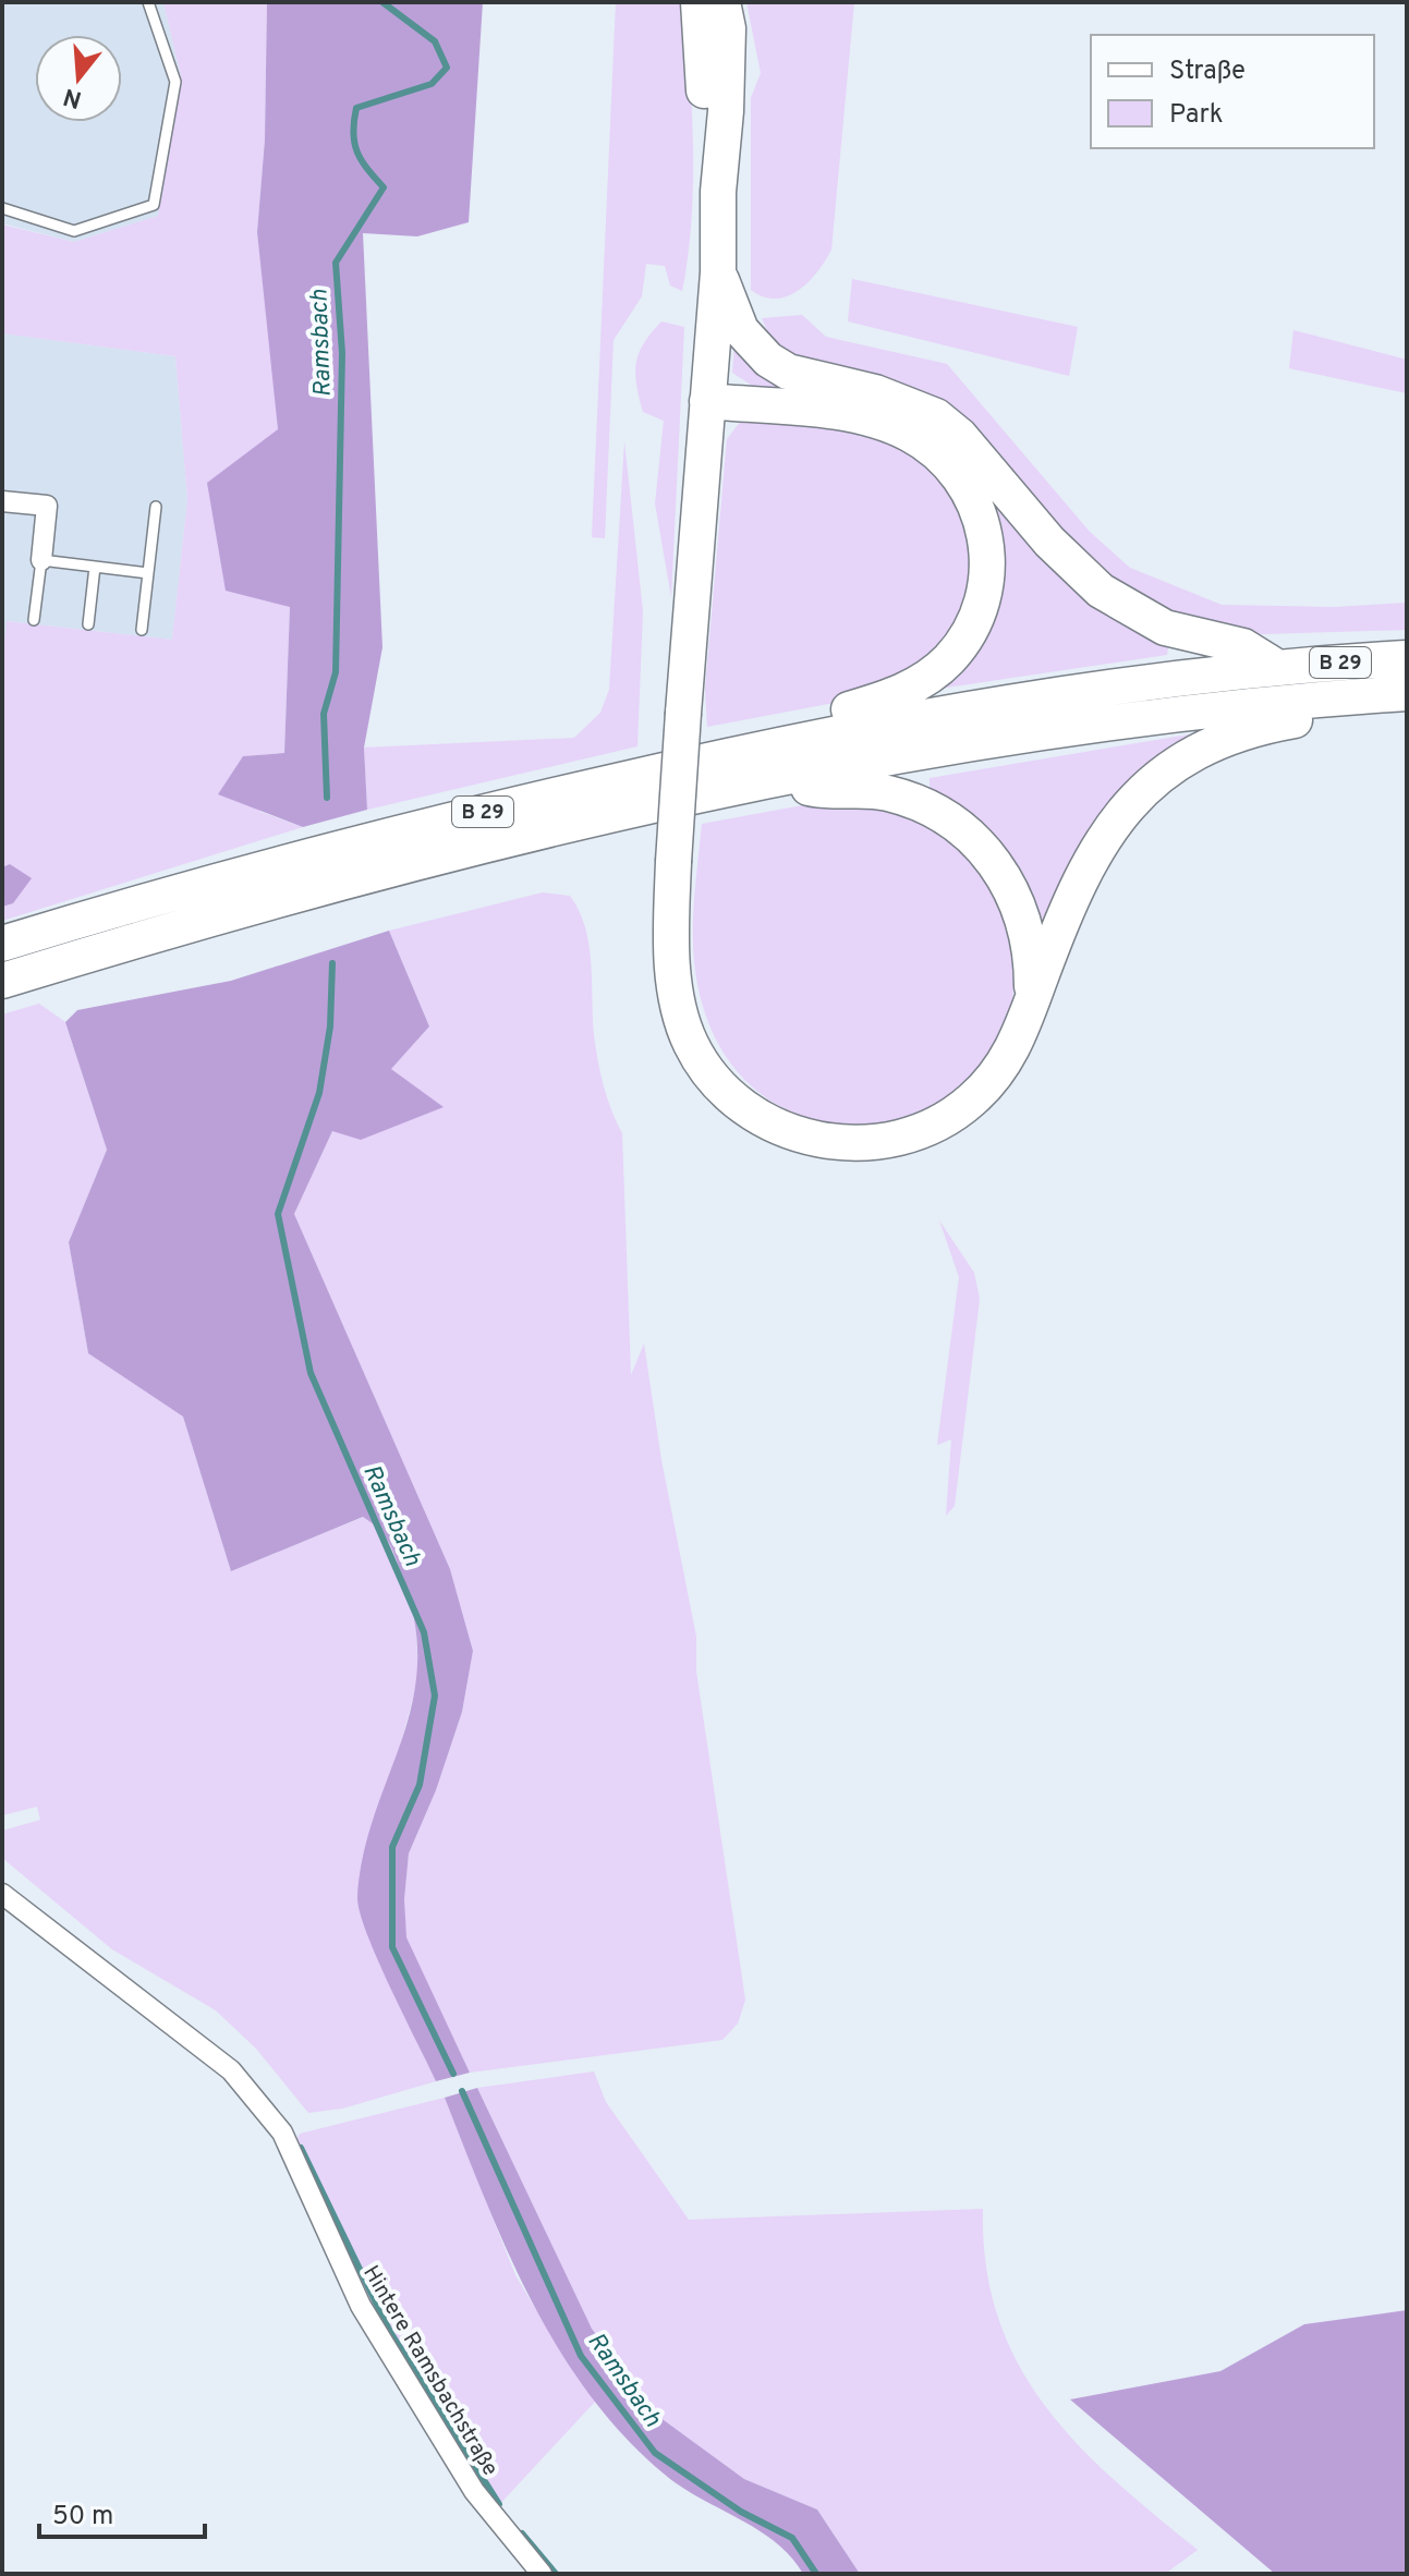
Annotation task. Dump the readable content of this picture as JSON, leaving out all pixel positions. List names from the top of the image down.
{
  "streets": {
    "highway": ["B 29"],
    "street": ["Hintere Ramsbachstraße"]
  },
  "water": ["Ramsbach"],
  "legend": ["Straße", "Park"],
  "scale_bar": "50 m",
  "north": "bottom"
}
